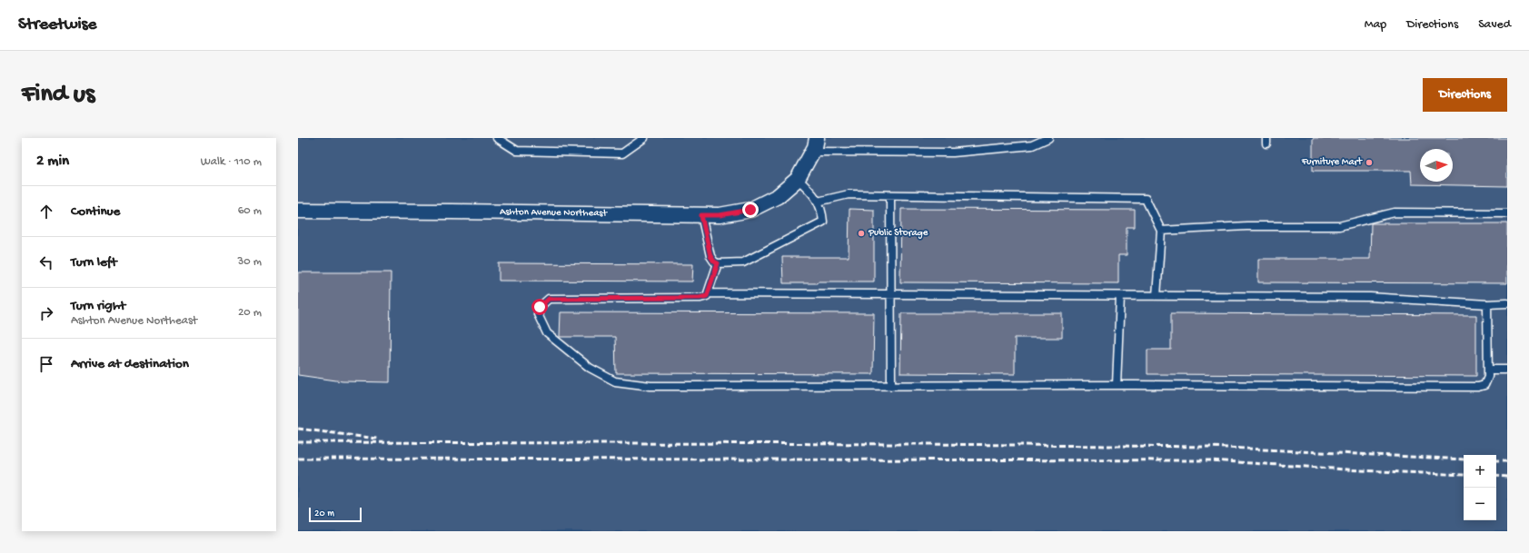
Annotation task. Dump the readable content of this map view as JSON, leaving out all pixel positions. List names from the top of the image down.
{
  "streets": {
    "street": ["Ashton Avenue Northeast"]
  },
  "places": ["Furniture Mart", "Public Storage"],
  "scale_bar": "20 m",
  "north": "right",
  "page": {
    "header": "Streetwise",
    "nav": ["Map", "Directions", "Saved"],
    "buttons": "Directions",
    "title": "Find us",
    "heading": ["2 min", "Walk · 110 m"],
    "list": [
      ["Continue", "60 m"],
      ["Turn left", "30 m"],
      ["Turn right", "Ashton Avenue Northeast", "20 m"],
      "Arrive at destination"
    ],
    "map_buttons": ["+", "−"],
    "scale": "20 m"
  }
}
